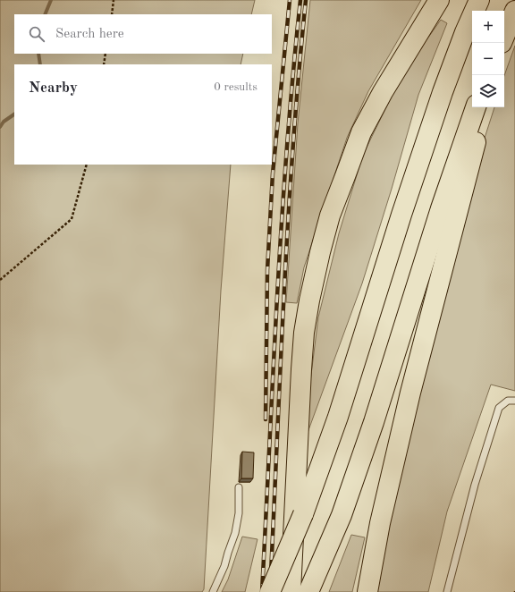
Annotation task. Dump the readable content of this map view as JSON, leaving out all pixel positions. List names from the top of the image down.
{
  "page": {
    "map_buttons": ["+", "−"],
    "search": "Search here",
    "heading": ["Nearby", "0 results"]
  }
}
